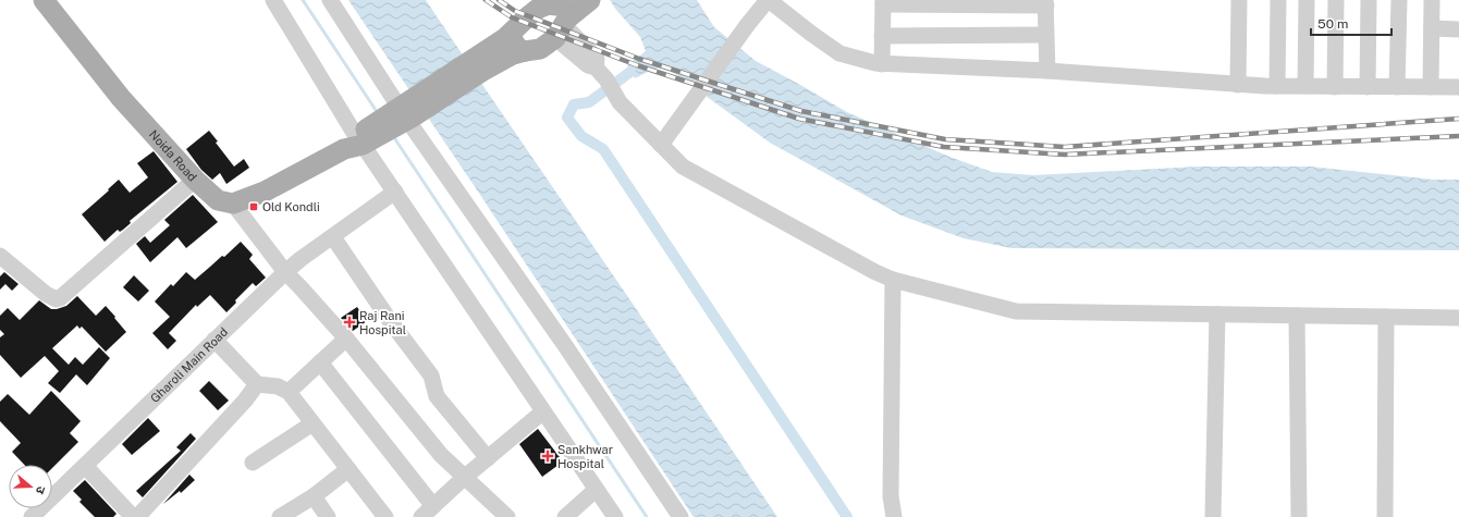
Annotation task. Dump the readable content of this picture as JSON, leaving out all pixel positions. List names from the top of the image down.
{
  "streets": {
    "main road": ["Noida Road"],
    "street": ["Gharoli Main Road"]
  },
  "places": {
    "transit": ["Old Kondli"],
    "health": ["Raj Rani Hospital", "Sankhwar Hospital"]
  },
  "scale_bar": "50 m",
  "north": "right"
}
